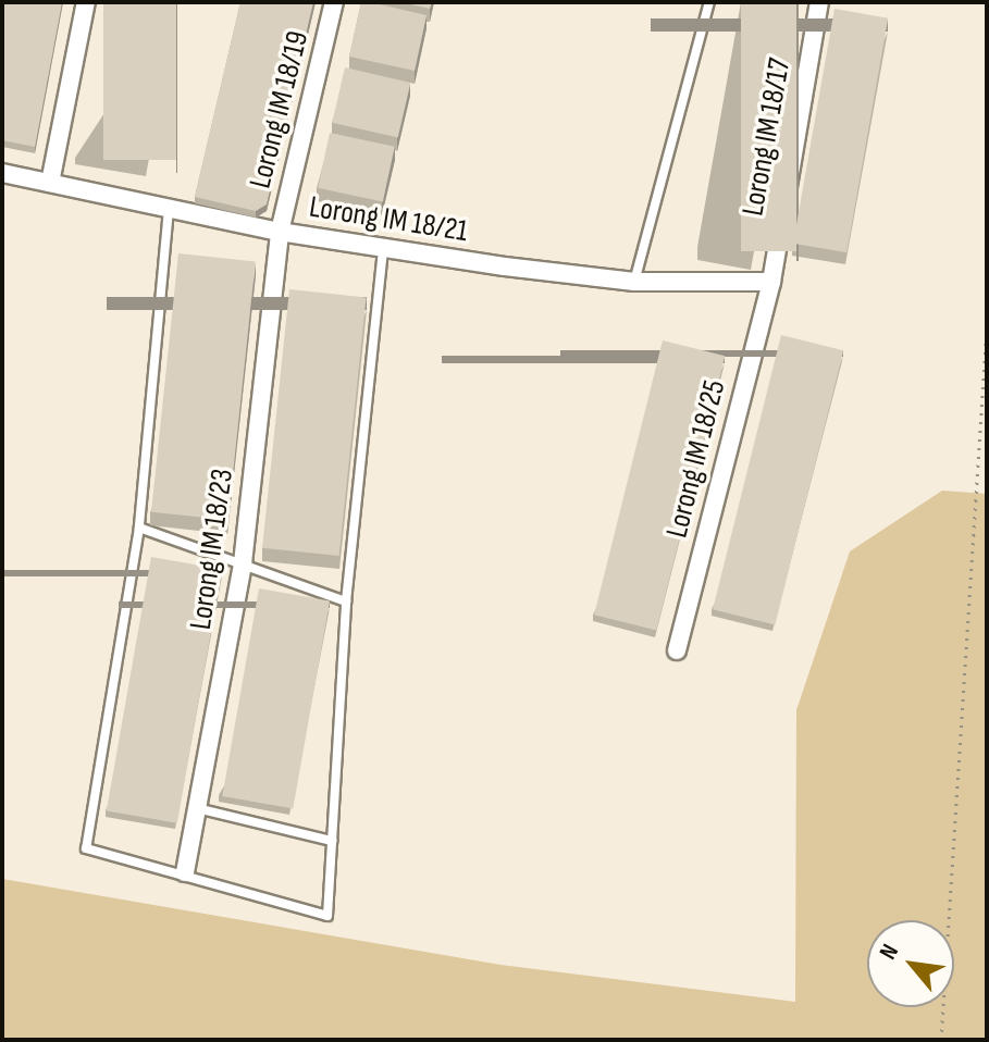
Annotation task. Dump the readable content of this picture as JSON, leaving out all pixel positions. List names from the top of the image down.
{
  "streets": {
    "street": [
      "Lorong IM 18/19",
      "Lorong IM 18/17",
      "Lorong IM 18/21",
      "Lorong IM 18/25",
      "Lorong IM 18/23"
    ]
  },
  "crossings": [
    ["Lorong IM 18/19", "Lorong IM 18/21"],
    ["Lorong IM 18/19", "Lorong IM 18/23"],
    ["Lorong IM 18/17", "Lorong IM 18/21"],
    ["Lorong IM 18/17", "Lorong IM 18/25"],
    ["Lorong IM 18/21", "Lorong IM 18/25"],
    ["Lorong IM 18/21", "Lorong IM 18/23"]
  ],
  "north": "top left"
}
